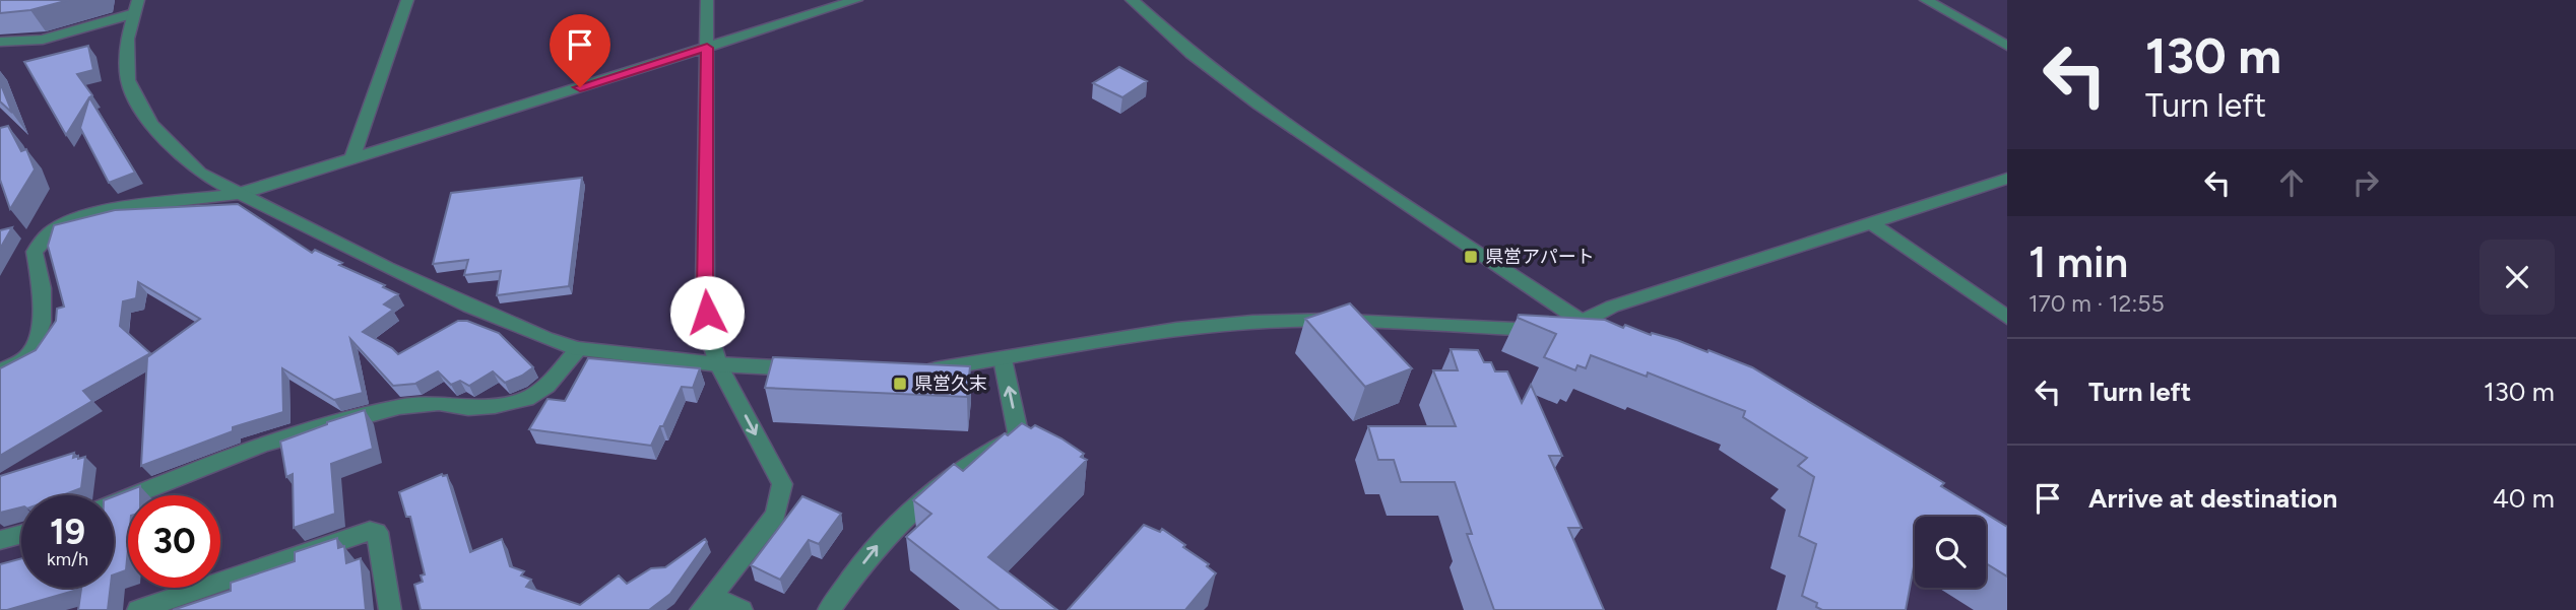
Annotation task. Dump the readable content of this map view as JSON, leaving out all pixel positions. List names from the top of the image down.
{
  "places": {
    "transit": ["県営アパート", "県営久末"]
  },
  "page": {
    "turn": ["130 m", "Turn left"],
    "heading": ["1 min", "170 m · 12:55"],
    "list": [
      {
        "name": "Turn left",
        "value": "130 m"
      },
      {
        "name": "Arrive at destination",
        "value": "40 m"
      }
    ],
    "speed": "19 km/h",
    "limit": "30"
  }
}
